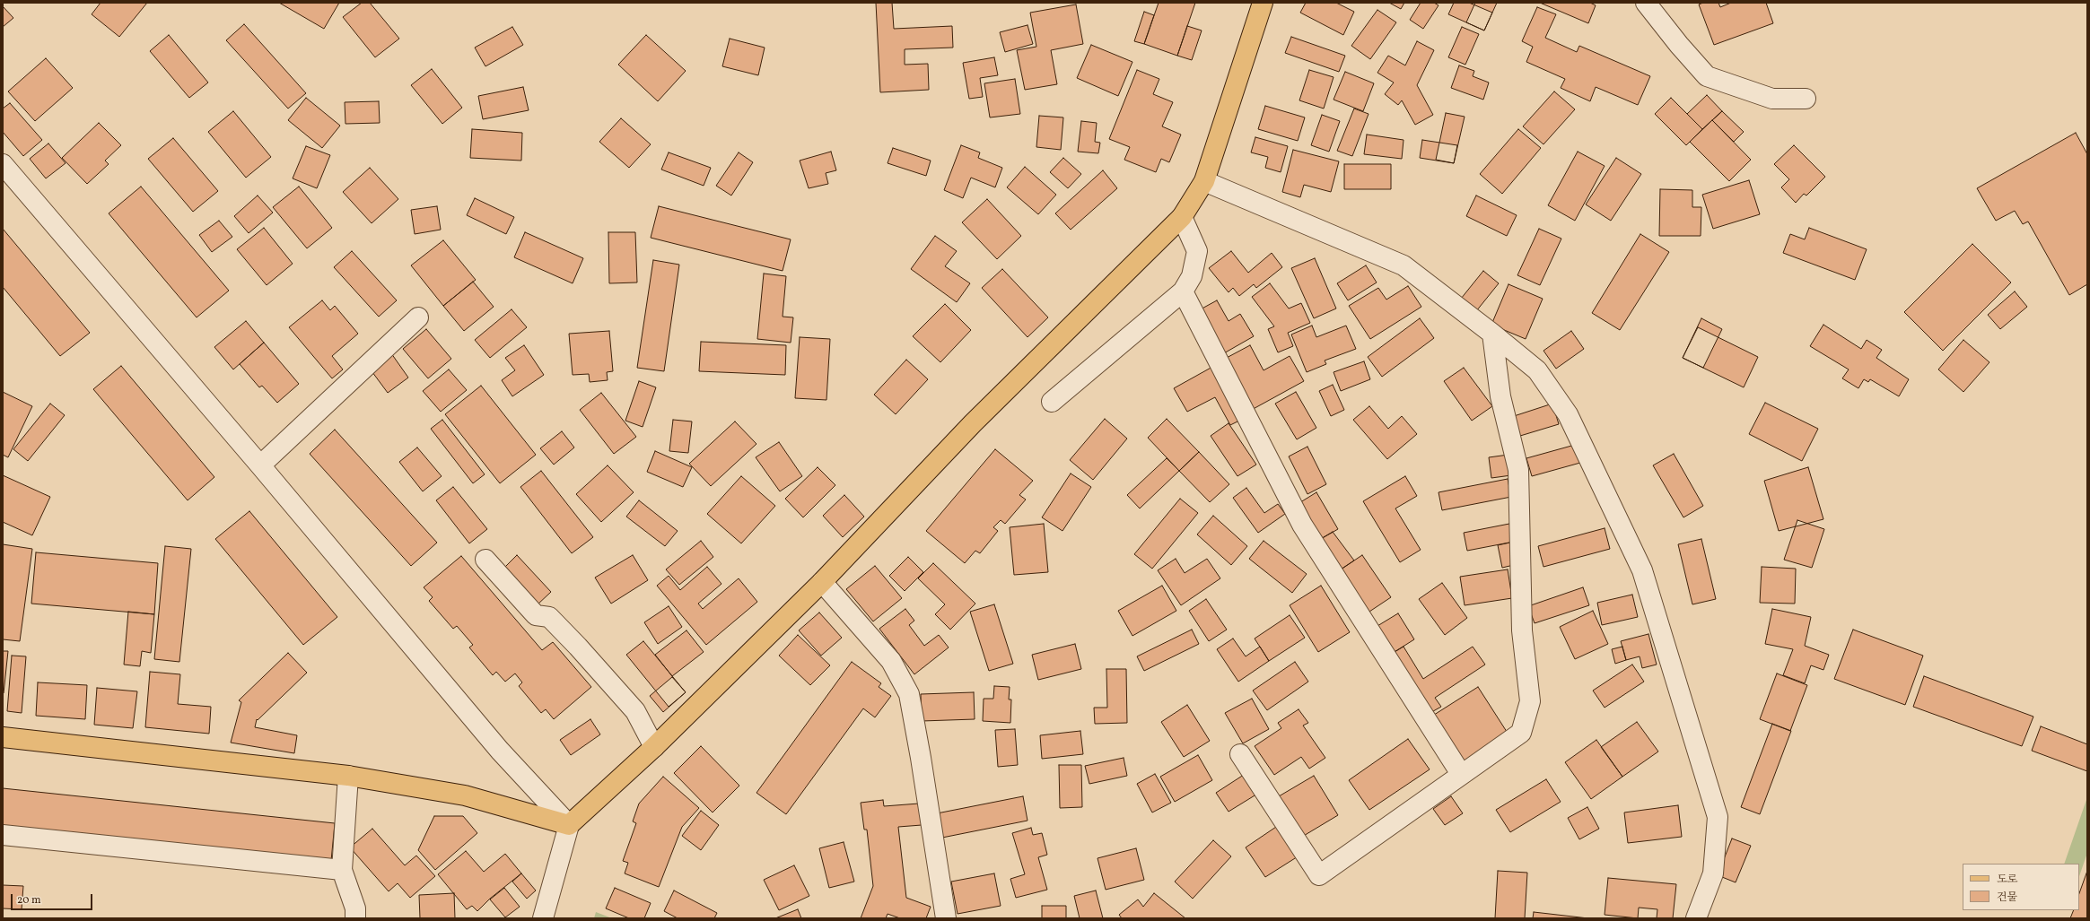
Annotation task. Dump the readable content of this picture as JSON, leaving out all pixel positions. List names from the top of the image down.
{
  "legend": ["도로", "건물"],
  "scale_bar": "20 m"
}
